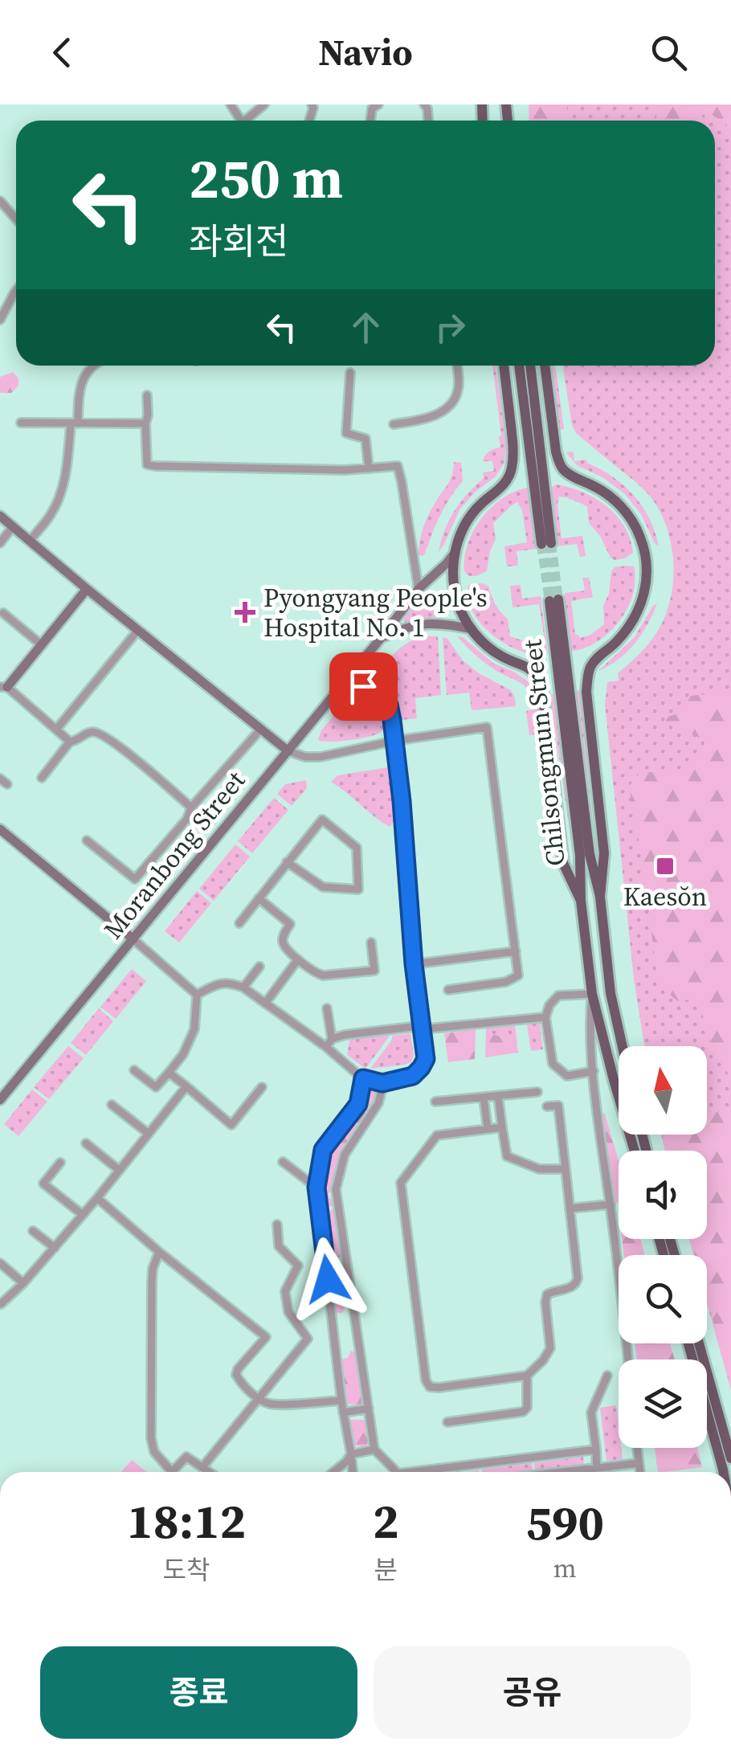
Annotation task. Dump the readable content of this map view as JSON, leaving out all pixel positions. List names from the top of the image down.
{
  "streets": {
    "main road": ["Chilsongmun Street", "Moranbong Street"]
  },
  "crossings": [
    ["Chilsongmun Street", "Moranbong Street"]
  ],
  "places": {
    "health": ["Pyongyang People's Hospital No. 1"],
    "transit": ["Kaesŏn"]
  },
  "north": "top",
  "page": {
    "header": "Navio",
    "turn": ["250 m", "좌회전"],
    "eta": [
      "18:12",
      "도착",
      "2",
      "분",
      "590",
      "m"
    ],
    "buttons": ["종료", "공유"]
  }
}
